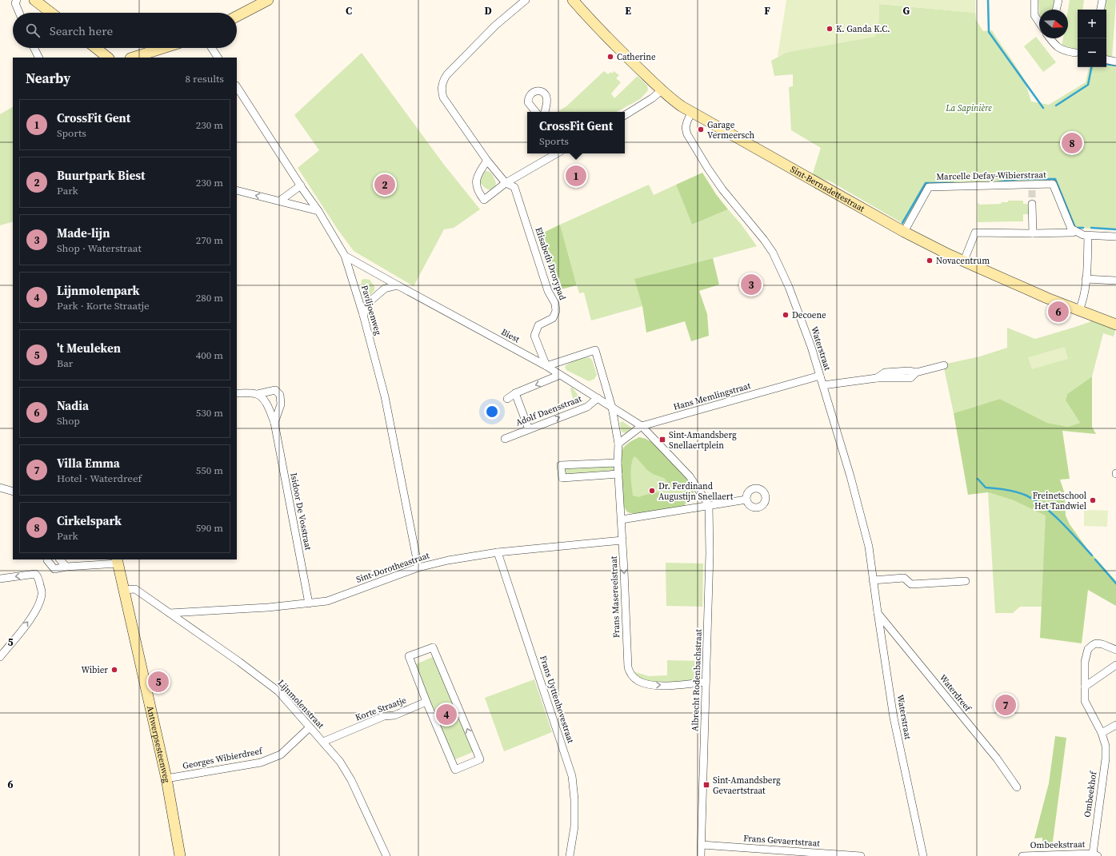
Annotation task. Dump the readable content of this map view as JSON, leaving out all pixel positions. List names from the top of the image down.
{
  "streets": {
    "street": [
      "Marcelle Defay-Wibierstraat",
      "Sint-Bernadettestraat",
      "Elisabeth Drorypad",
      "Paviljoenweg",
      "Biest",
      "Waterstraat",
      "Hans Memlingstraat",
      "Adolf Daensstraat",
      "Isidoor De Vosstraat",
      "Sint-Dorotheastraat",
      "Frans Masereelstraat",
      "Albrecht Rodenbachstraat",
      "Waterdreef",
      "Frans Uyttenhovestraat",
      "Lijnmolenstraat",
      "Korte Straatje",
      "Antwerpsesteenweg",
      "Georges Wibierdreef",
      "Ombeekhof",
      "Frans Gevaertstraat",
      "Ombeekstraat"
    ]
  },
  "crossings": [
    ["Marcelle Defay-Wibierstraat", "Sint-Bernadettestraat"],
    ["Sint-Bernadettestraat", "Waterstraat"],
    ["Elisabeth Drorypad", "Biest"],
    ["Elisabeth Drorypad", "Frans Masereelstraat"],
    ["Paviljoenweg", "Biest"],
    ["Paviljoenweg", "Sint-Dorotheastraat"],
    ["Biest", "Adolf Daensstraat"],
    ["Biest", "Frans Masereelstraat"],
    ["Waterstraat", "Hans Memlingstraat"],
    ["Waterstraat", "Waterdreef"],
    ["Isidoor De Vosstraat", "Sint-Dorotheastraat"],
    ["Sint-Dorotheastraat", "Frans Masereelstraat"],
    ["Sint-Dorotheastraat", "Frans Uyttenhovestraat"],
    ["Sint-Dorotheastraat", "Lijnmolenstraat"],
    ["Frans Masereelstraat", "Albrecht Rodenbachstraat"],
    ["Albrecht Rodenbachstraat", "Frans Gevaertstraat"],
    ["Lijnmolenstraat", "Korte Straatje"],
    ["Lijnmolenstraat", "Antwerpsesteenweg"],
    ["Lijnmolenstraat", "Georges Wibierdreef"],
    ["Antwerpsesteenweg", "Georges Wibierdreef"],
    ["Ombeekhof", "Ombeekstraat"]
  ],
  "parks": ["La Sapinière"],
  "places": {
    "other": [
      "K. Ganda K.C.",
      "Catherine",
      "Garage Vermeersch",
      "Novacentrum",
      "Decoene",
      "Dr. Ferdinand Augustijn Snellaert",
      "Freinetschool Het Tandwiel",
      "Wibier"
    ],
    "transit": ["Sint-Amandsberg Snellaertplein", "Sint-Amandsberg Gevaertstraat"]
  },
  "north": "right",
  "page": {
    "map_buttons": ["+", "−"],
    "search": "Search here",
    "heading": ["Nearby", "8 results"],
    "list": [
      {
        "mark": "1",
        "name": "CrossFit Gent",
        "note": "Sports",
        "value": "230 m"
      },
      {
        "mark": "2",
        "name": "Buurtpark Biest",
        "note": "Park",
        "value": "230 m"
      },
      {
        "mark": "3",
        "name": "Made-lijn",
        "note": "Shop · Waterstraat",
        "value": "270 m"
      },
      {
        "mark": "4",
        "name": "Lijnmolenpark",
        "note": "Park · Korte Straatje",
        "value": "280 m"
      },
      {
        "mark": "5",
        "name": "'t Meuleken",
        "note": "Bar",
        "value": "400 m"
      },
      {
        "mark": "6",
        "name": "Nadia",
        "note": "Shop",
        "value": "530 m"
      },
      {
        "mark": "7",
        "name": "Villa Emma",
        "note": "Hotel · Waterdreef",
        "value": "550 m"
      },
      {
        "mark": "8",
        "name": "Cirkelspark",
        "note": "Park",
        "value": "590 m"
      }
    ],
    "popup": ["CrossFit Gent", "Sports"],
    "pins": [
      "8",
      "1",
      "2",
      "3",
      "6",
      "5",
      "7",
      "4"
    ]
  },
  "grid": {
    "columns": [
      "C",
      "D",
      "E",
      "F",
      "G"
    ],
    "rows": ["5", "6"]
  }
}
